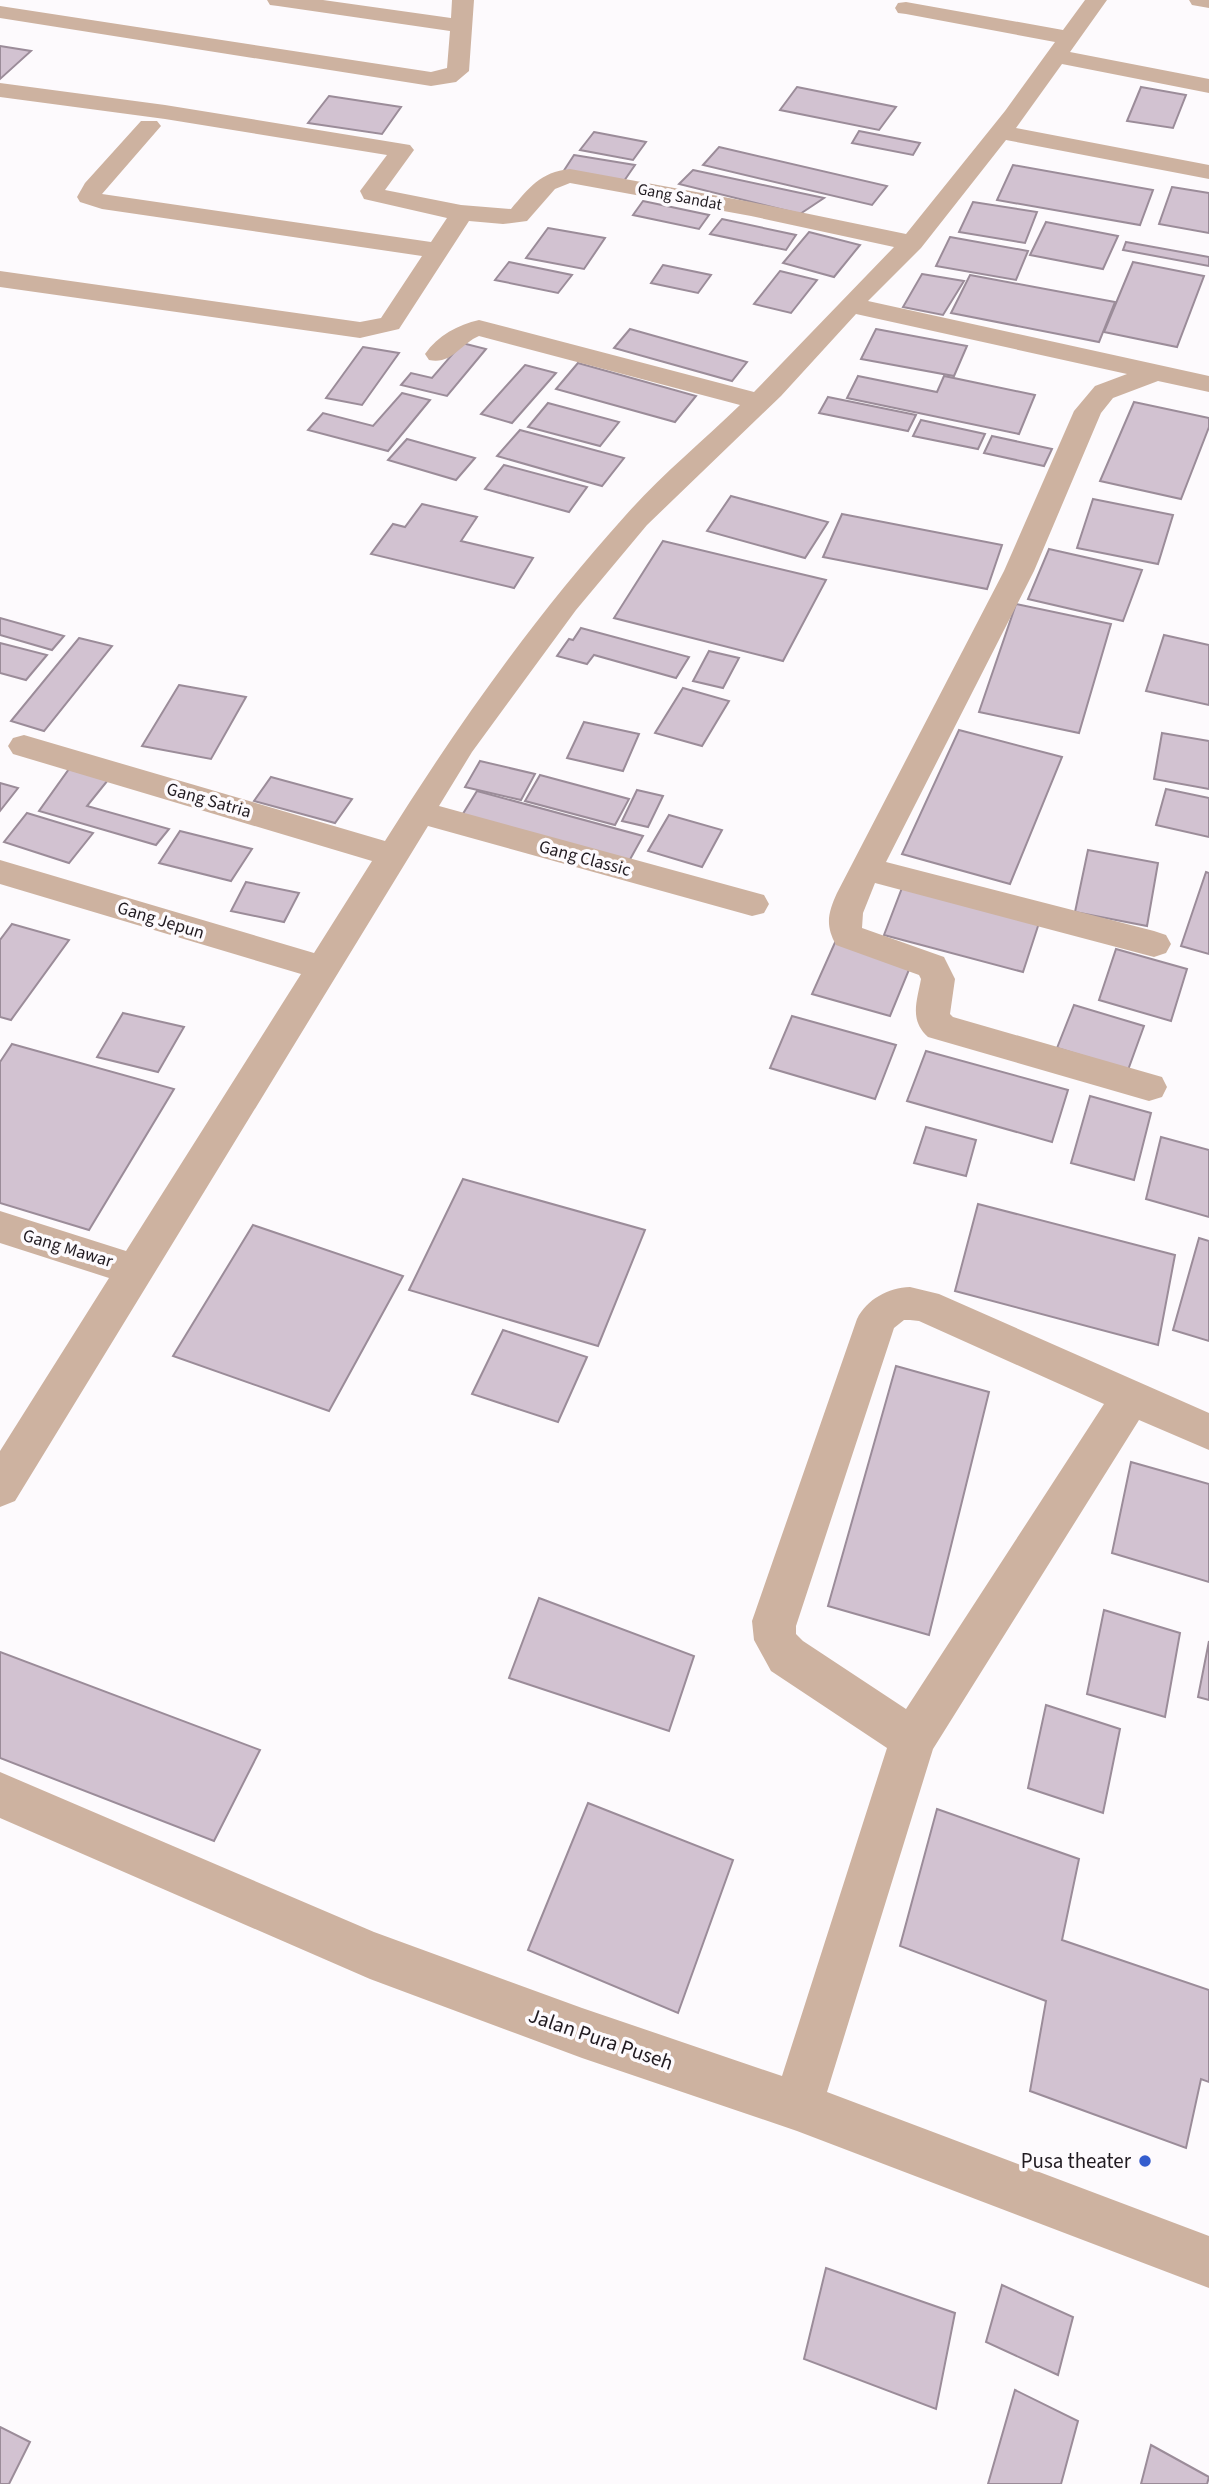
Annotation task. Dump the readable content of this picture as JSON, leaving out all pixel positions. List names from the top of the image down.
{
  "streets": {
    "street": [
      "Gang Sandat",
      "Gang Satria",
      "Gang Classic",
      "Gang Jepun",
      "Gang Mawar",
      "Jalan Pura Puseh"
    ]
  },
  "places": ["Pusa theater"]
}
